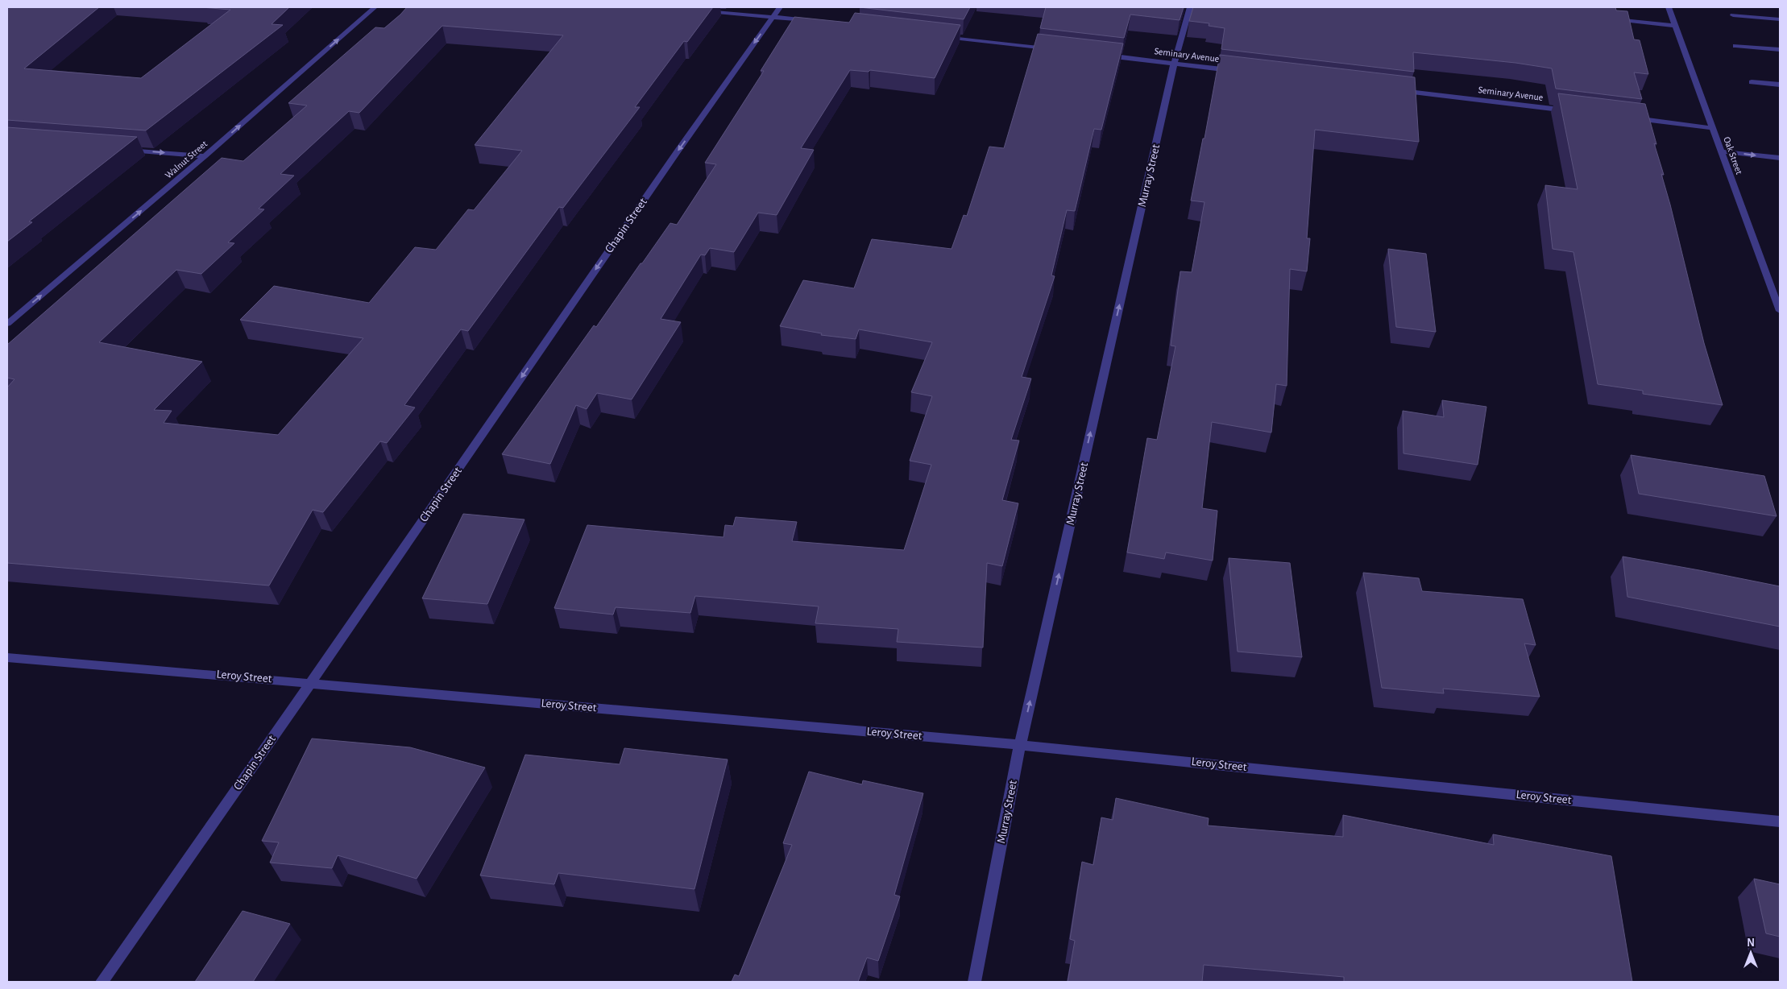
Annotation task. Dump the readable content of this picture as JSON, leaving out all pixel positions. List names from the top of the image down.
{
  "streets": {
    "street": [
      "Seminary Avenue",
      "Oak Street",
      "Walnut Street",
      "Murray Street",
      "Chapin Street",
      "Leroy Street"
    ]
  },
  "crossings": [
    ["Seminary Avenue", "Murray Street"],
    ["Murray Street", "Leroy Street"],
    ["Chapin Street", "Leroy Street"]
  ],
  "one_way": ["Walnut Street", "Murray Street", "Chapin Street"],
  "north": "top"
}
